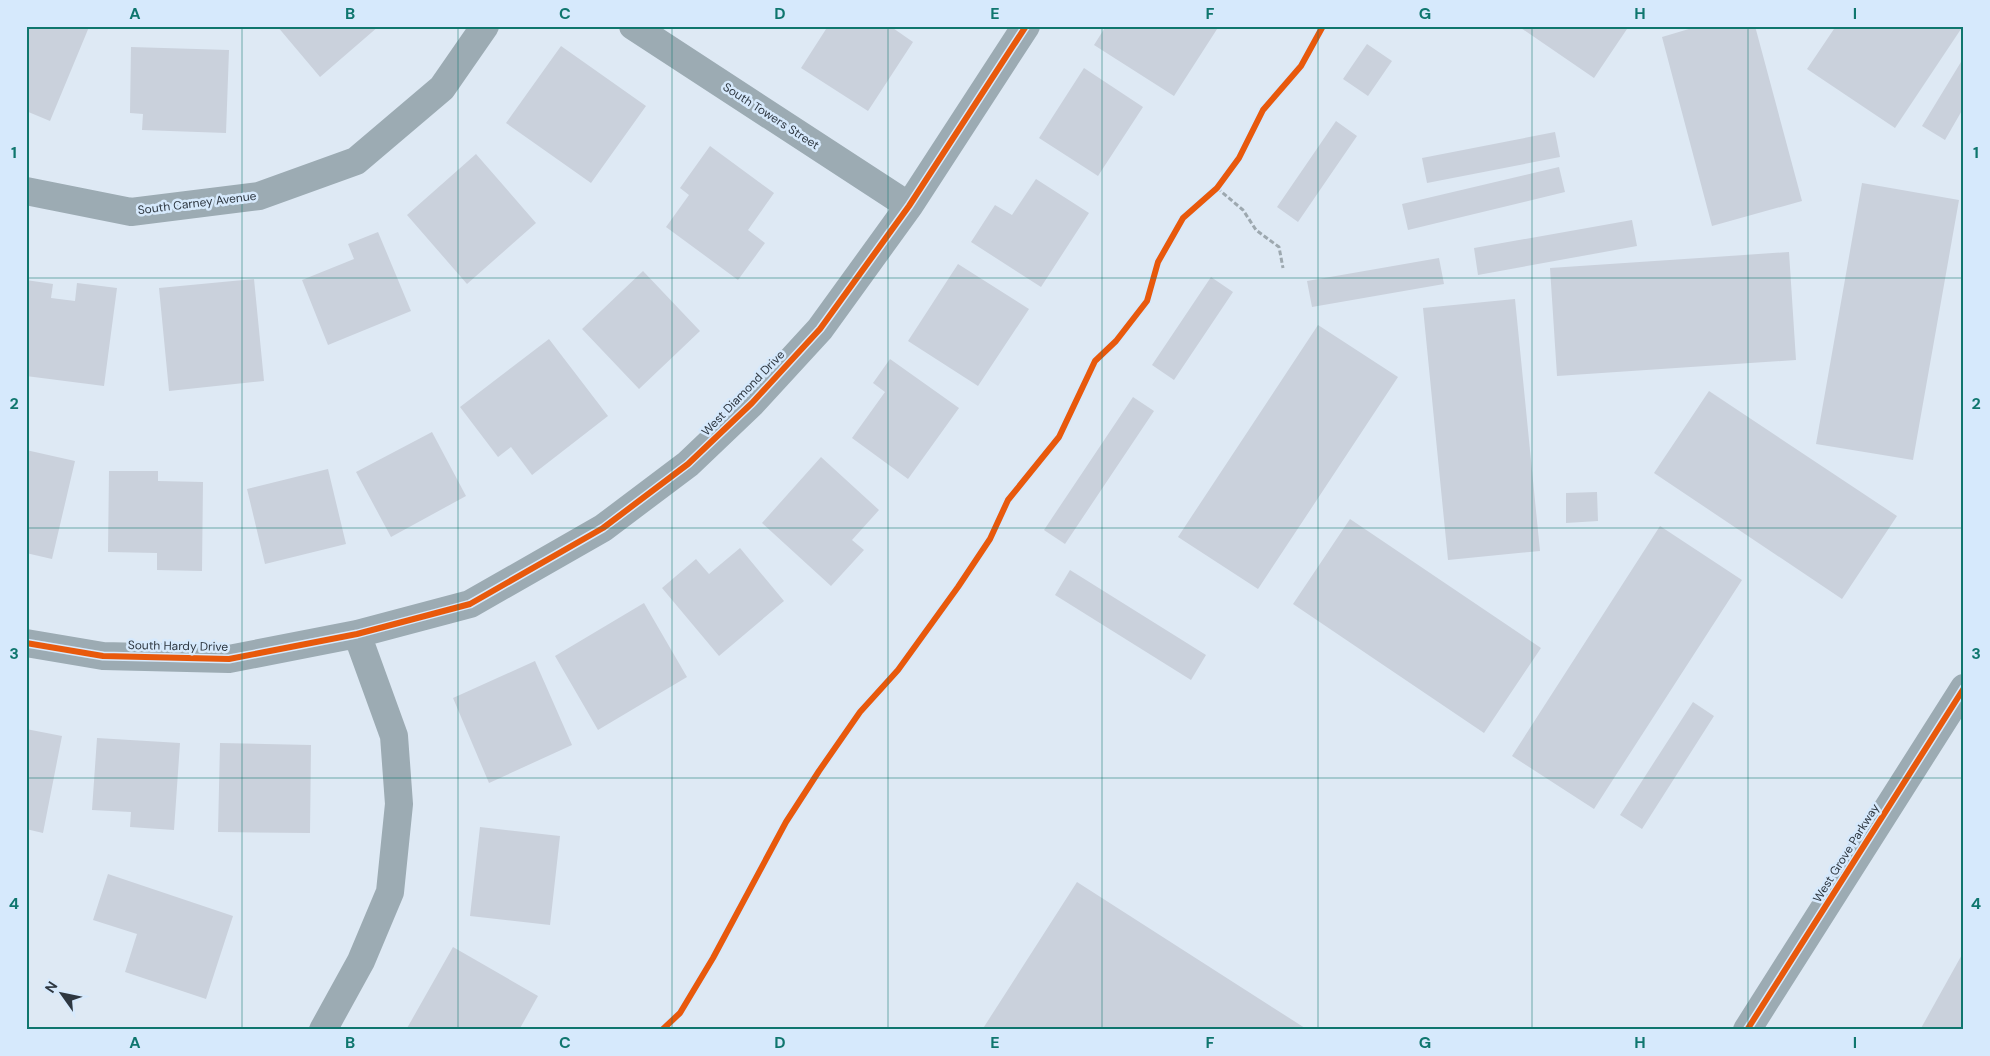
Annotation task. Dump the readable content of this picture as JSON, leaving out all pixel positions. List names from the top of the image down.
{
  "streets": {
    "street": [
      "South Towers Street",
      "South Carney Avenue",
      "West Diamond Drive",
      "South Hardy Drive",
      "West Grove Parkway"
    ]
  },
  "crossings": [
    ["South Towers Street", "West Diamond Drive"],
    ["West Diamond Drive", "South Hardy Drive"]
  ],
  "north": "top left",
  "grid": {
    "columns": [
      "A",
      "B",
      "C",
      "D",
      "E",
      "F",
      "G",
      "H",
      "I"
    ],
    "rows": [
      "1",
      "2",
      "3",
      "4"
    ]
  }
}
